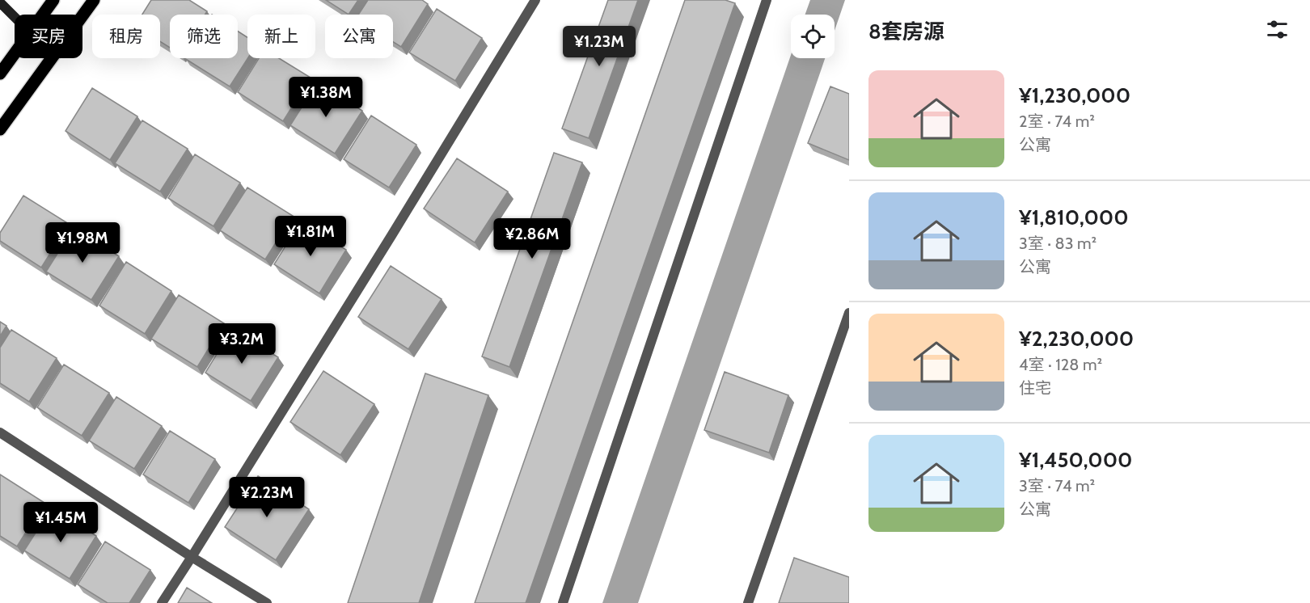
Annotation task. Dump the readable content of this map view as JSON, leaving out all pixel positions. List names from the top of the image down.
{
  "page": {
    "heading": "8套房源",
    "chip": [
      "买房",
      "租房",
      "筛选",
      "新上",
      "公寓"
    ],
    "price": [
      "¥1.23M",
      "¥1.38M",
      "¥1.81M",
      "¥2.86M",
      "¥1.98M",
      "¥3.2M",
      "¥2.23M",
      "¥1.45M"
    ],
    "list": [
      {
        "name": "¥1,230,000",
        "note": "2室 · 74 m² · 公寓"
      },
      {
        "name": "¥1,810,000",
        "note": "3室 · 83 m² · 公寓"
      },
      {
        "name": "¥2,230,000",
        "note": "4室 · 128 m² · 住宅"
      },
      {
        "name": "¥1,450,000",
        "note": "3室 · 74 m² · 公寓"
      }
    ]
  }
}
